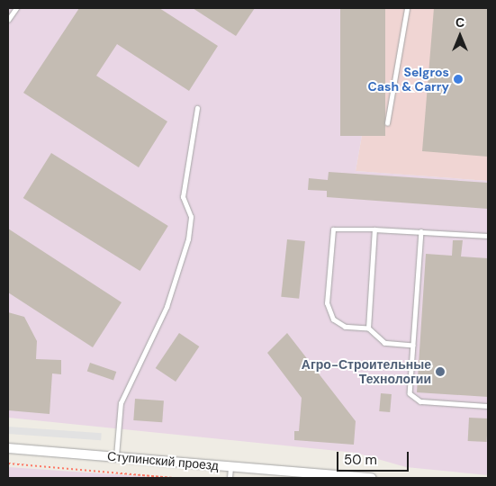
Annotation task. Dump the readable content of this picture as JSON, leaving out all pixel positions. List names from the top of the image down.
{
  "streets": {
    "street": ["Ступинский проезд"]
  },
  "places": ["Selgros Cash & Carry", "Агро-Строительные Технологии"],
  "scale_bar": "50 m",
  "north": "top"
}
